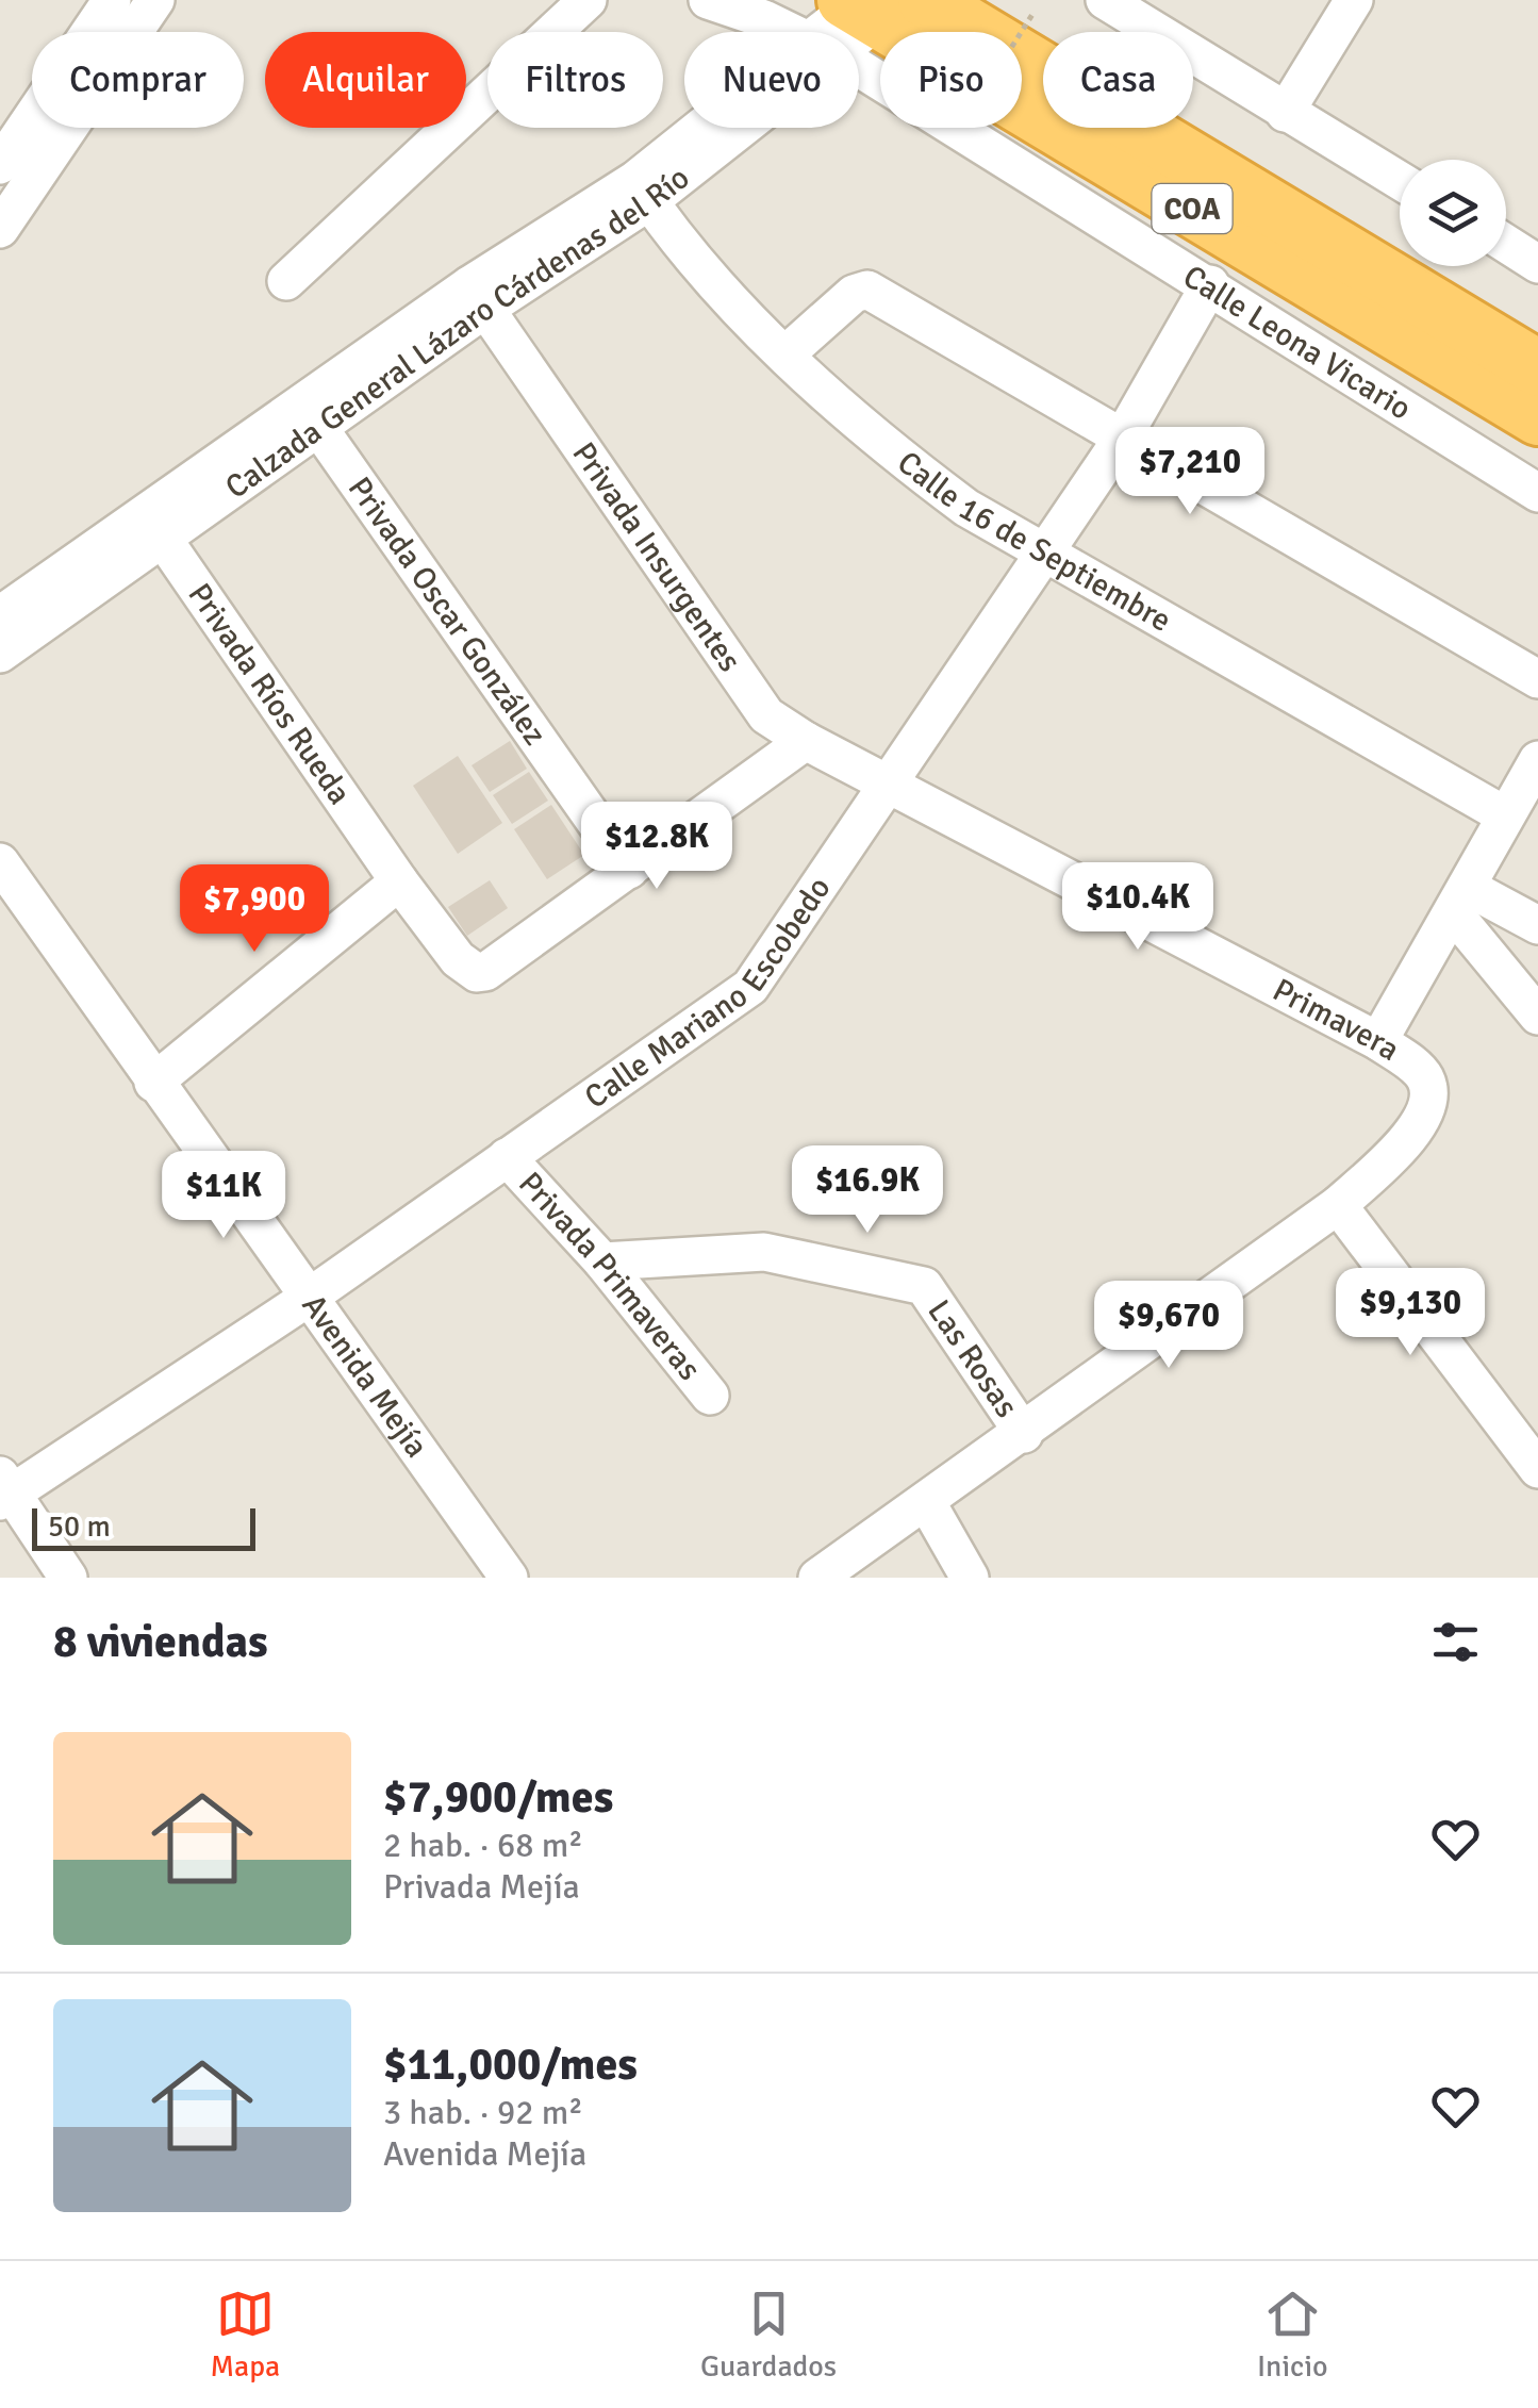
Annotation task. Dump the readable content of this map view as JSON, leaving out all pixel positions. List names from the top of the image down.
{
  "streets": {
    "highway": ["COA"],
    "street": [
      "Calzada General Lázaro Cárdenas del Río",
      "Calle Leona Vicario",
      "Calle 16 de Septiembre",
      "Privada Insurgentes",
      "Privada Oscar González",
      "Privada Ríos Rueda",
      "Calle Mariano Escobedo",
      "Primavera",
      "Privada Primaveras",
      "Las Rosas",
      "Avenida Mejía"
    ]
  },
  "crossings": [
    ["COA", "Calzada General Lázaro Cárdenas del Río"],
    ["COA", "Calle Leona Vicario"],
    ["Calzada General Lázaro Cárdenas del Río", "Calle Leona Vicario"],
    ["Calzada General Lázaro Cárdenas del Río", "Calle 16 de Septiembre"],
    ["Calzada General Lázaro Cárdenas del Río", "Privada Insurgentes"],
    ["Calzada General Lázaro Cárdenas del Río", "Privada Oscar González"],
    ["Calzada General Lázaro Cárdenas del Río", "Privada Ríos Rueda"],
    ["Calle Leona Vicario", "Calle Mariano Escobedo"],
    ["Calle 16 de Septiembre", "Calle Mariano Escobedo"],
    ["Privada Insurgentes", "Calle Mariano Escobedo"],
    ["Privada Insurgentes", "Primavera"],
    ["Privada Oscar González", "Privada Ríos Rueda"],
    ["Calle Mariano Escobedo", "Primavera"],
    ["Calle Mariano Escobedo", "Privada Primaveras"],
    ["Calle Mariano Escobedo", "Avenida Mejía"],
    ["Privada Primaveras", "Las Rosas"]
  ],
  "scale_bar": "50 m",
  "page": {
    "chip": [
      "Comprar",
      "Alquilar",
      "Filtros",
      "Nuevo",
      "Piso",
      "Casa"
    ],
    "price": [
      "$7,210",
      "$12.8K",
      "$10.4K",
      "$7,900",
      "$16.9K",
      "$11K",
      "$9,130",
      "$9,670"
    ],
    "scale": "50 m",
    "heading": "8 viviendas",
    "list": [
      {
        "name": "$7,900/mes",
        "note": "2 hab. · 68 m² · Privada Mejía"
      },
      {
        "name": "$11,000/mes",
        "note": "3 hab. · 92 m² · Avenida Mejía"
      }
    ],
    "tabs": ["Mapa", "Guardados", "Inicio"]
  }
}
